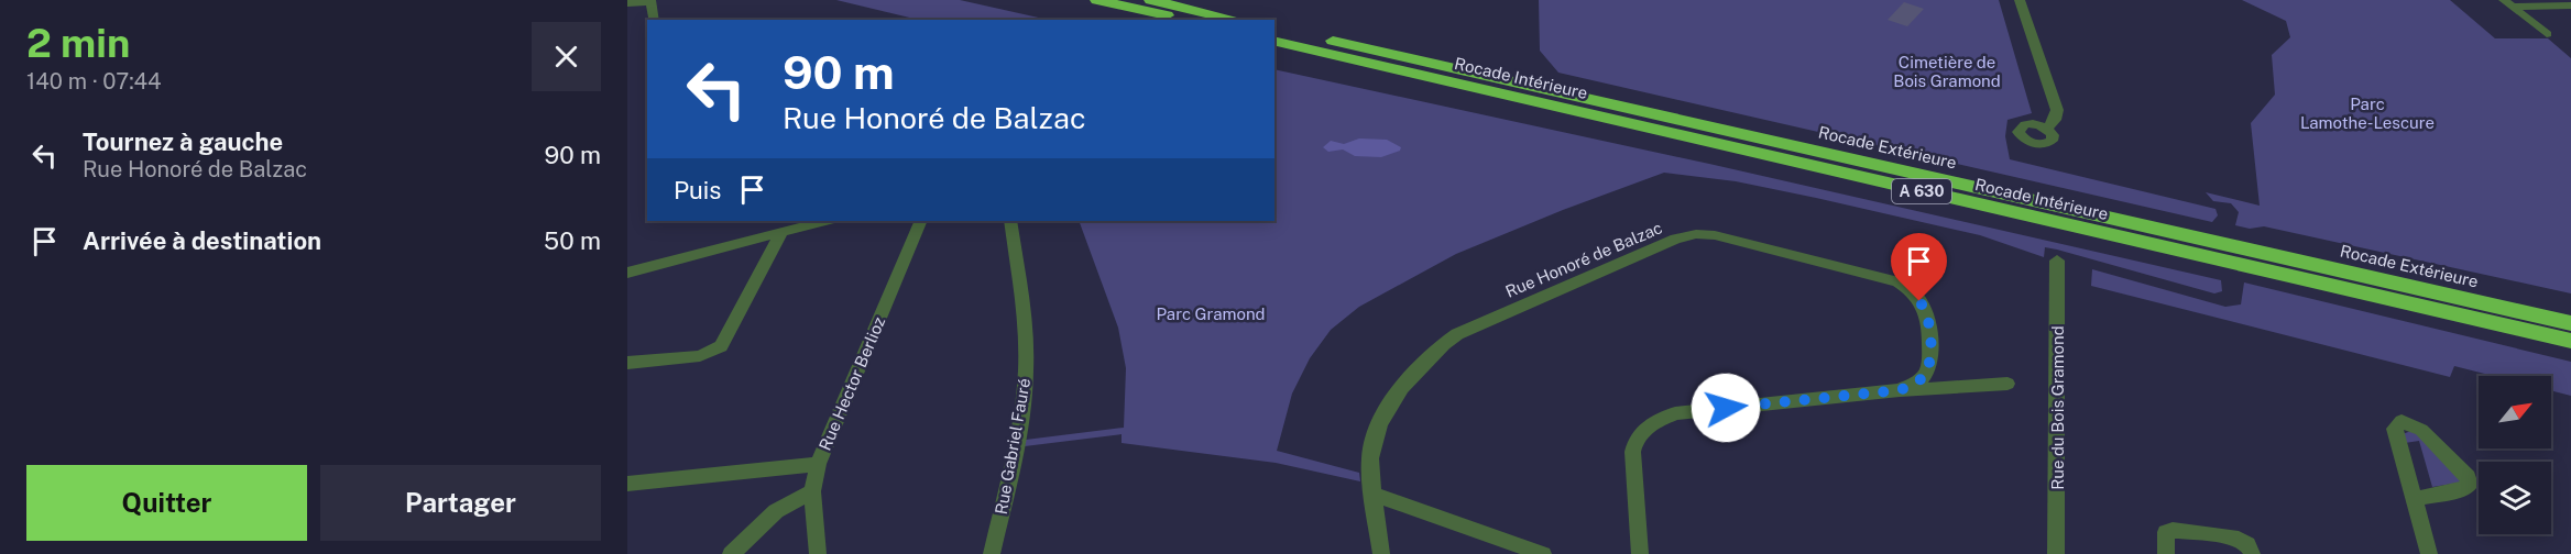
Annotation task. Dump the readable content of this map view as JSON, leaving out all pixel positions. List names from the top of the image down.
{
  "streets": {
    "highway": ["Rocade Intérieure", "Rocade Extérieure", "A 630"],
    "street": [
      "Rue Honoré de Balzac",
      "Rue Hector Berlioz",
      "Rue du Bois Gramond",
      "Rue Gabriel Fauré"
    ]
  },
  "parks": ["Cimetière de Bois Gramond", "Parc Lamothe-Lescure", "Parc Gramond"],
  "north": "top right",
  "page": {
    "heading": ["2 min", "140 m · 07:44"],
    "turn": ["90 m", "Rue Honoré de Balzac"],
    "list": [
      {
        "name": "Tournez à gauche",
        "note": "Rue Honoré de Balzac",
        "value": "90 m"
      },
      {
        "name": "Arrivée à destination",
        "value": "50 m"
      }
    ],
    "then": "Puis",
    "buttons": ["Quitter", "Partager"]
  }
}
